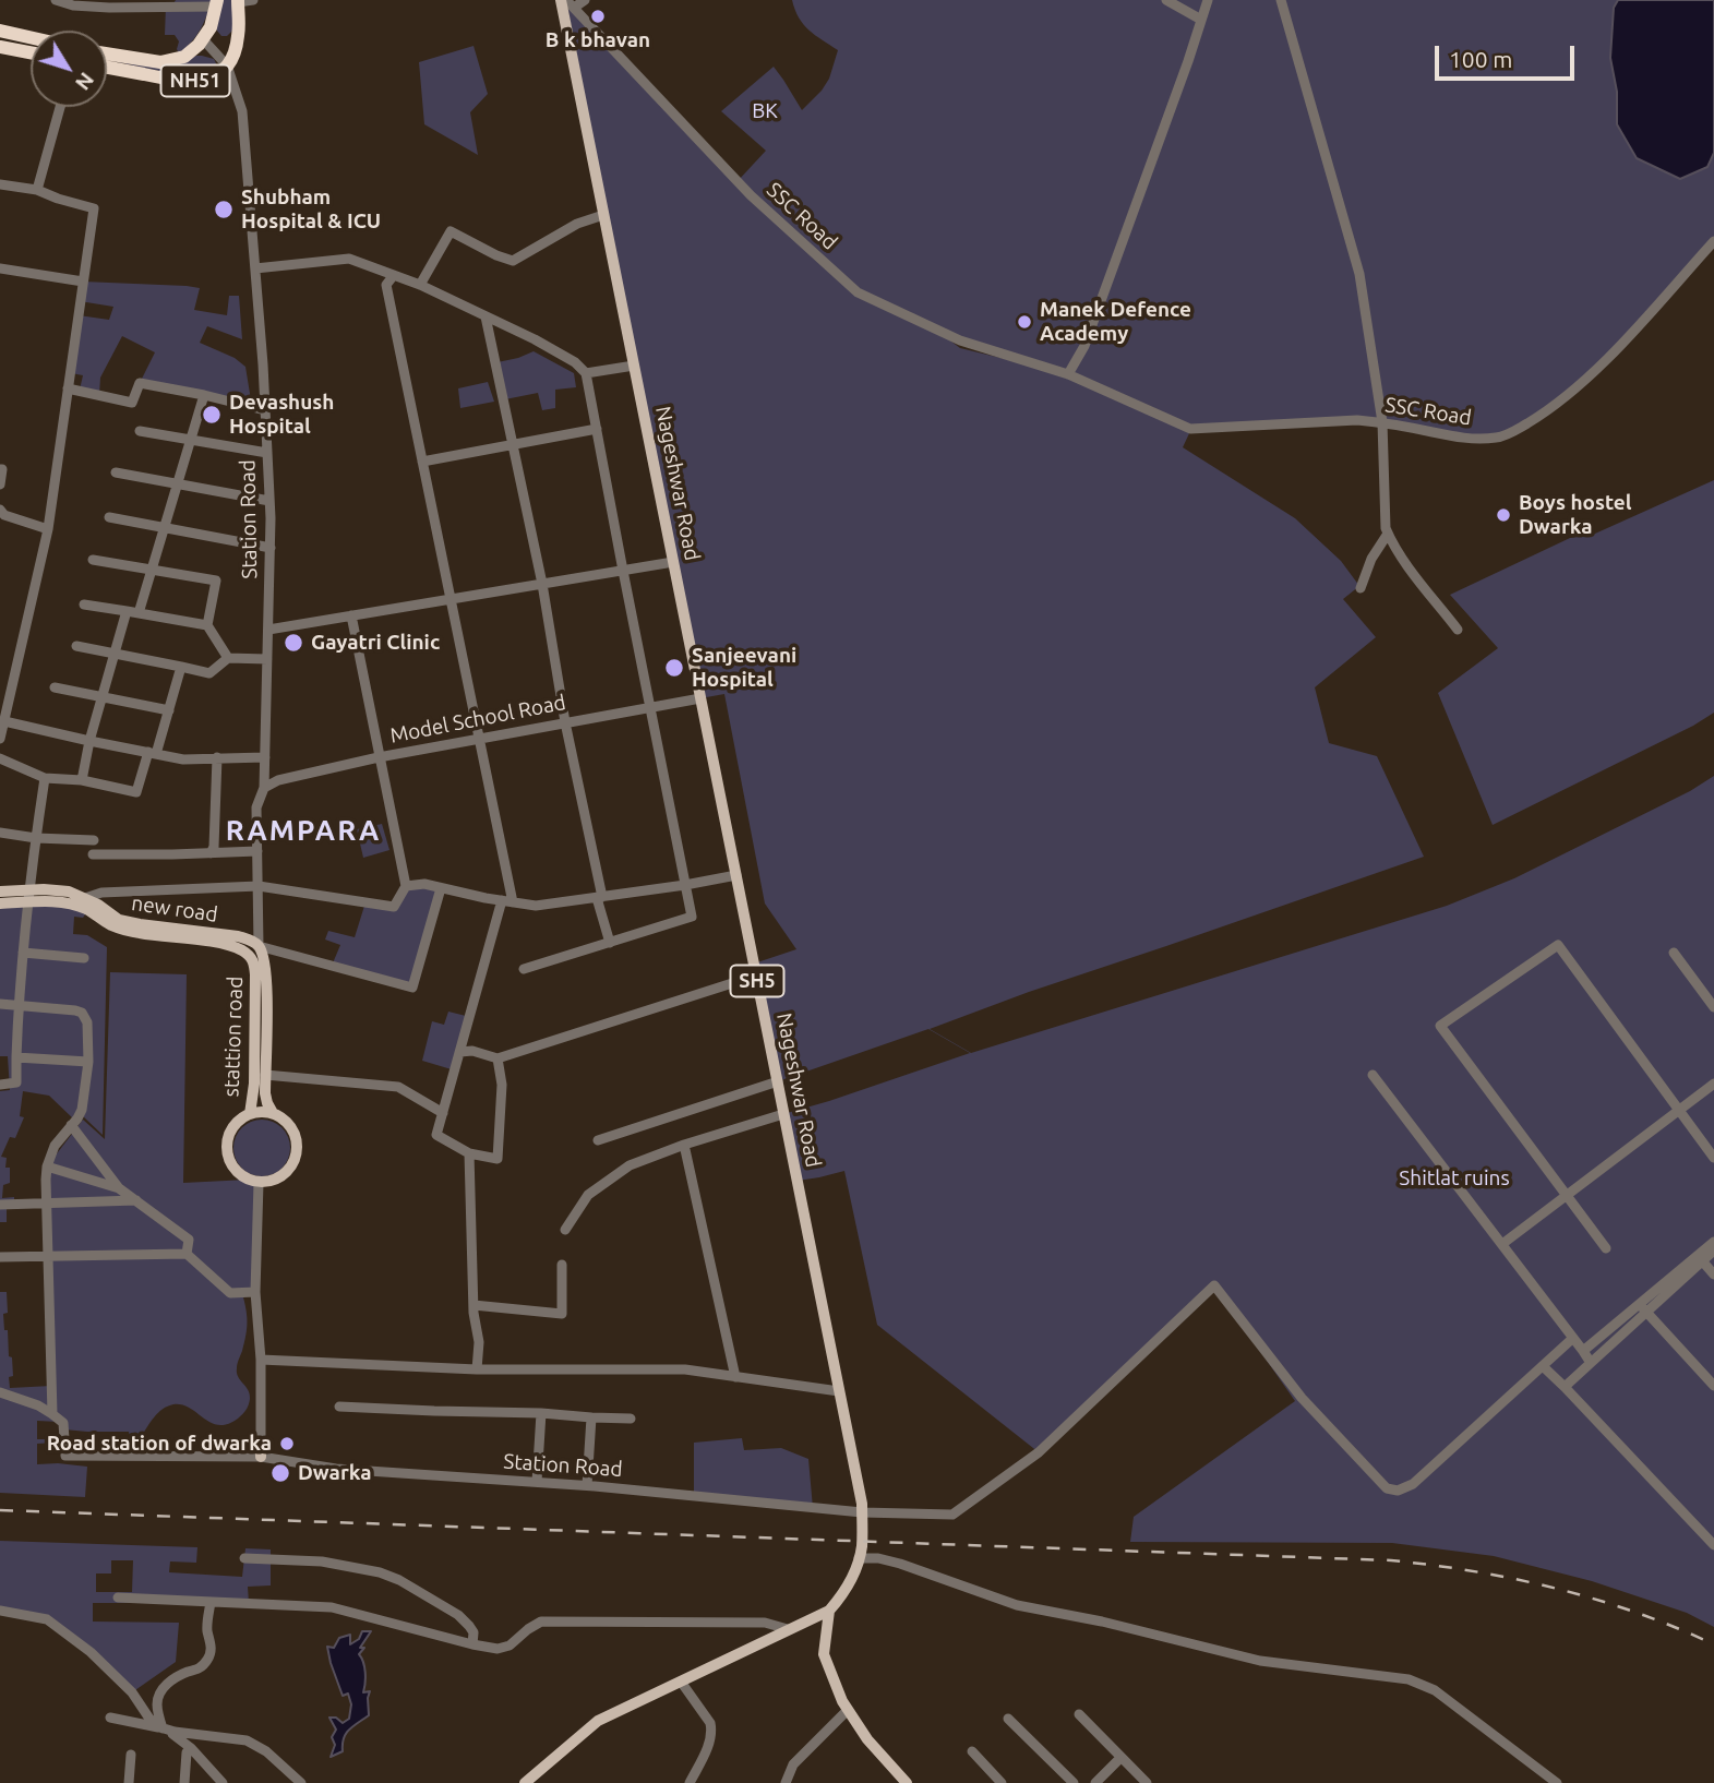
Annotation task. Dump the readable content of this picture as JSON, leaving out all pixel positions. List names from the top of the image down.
{
  "streets": {
    "highway": ["NH51"],
    "main road": [
      "Nageshwar Road",
      "new road",
      "SH5",
      "stattion road"
    ],
    "street": ["SSC Road", "Station Road", "Model School Road"]
  },
  "crossings": [
    ["NH51", "Station Road"],
    ["SSC Road", "Nageshwar Road"],
    ["Nageshwar Road", "Station Road"],
    ["Nageshwar Road", "Model School Road"],
    ["Station Road", "Model School Road"],
    ["new road", "stattion road"]
  ],
  "districts": ["RAMPARA"],
  "parks": ["BK", "Shitlat ruins"],
  "places": [
    "B k bhavan",
    "Shubham Hospital & ICU",
    "Manek Defence Academy",
    "Devashush Hospital",
    "Boys hostel Dwarka",
    "Gayatri Clinic",
    "Sanjeevani Hospital",
    "Road station of dwarka",
    "Dwarka"
  ],
  "scale_bar": "100 m",
  "north": "bottom right"
}
